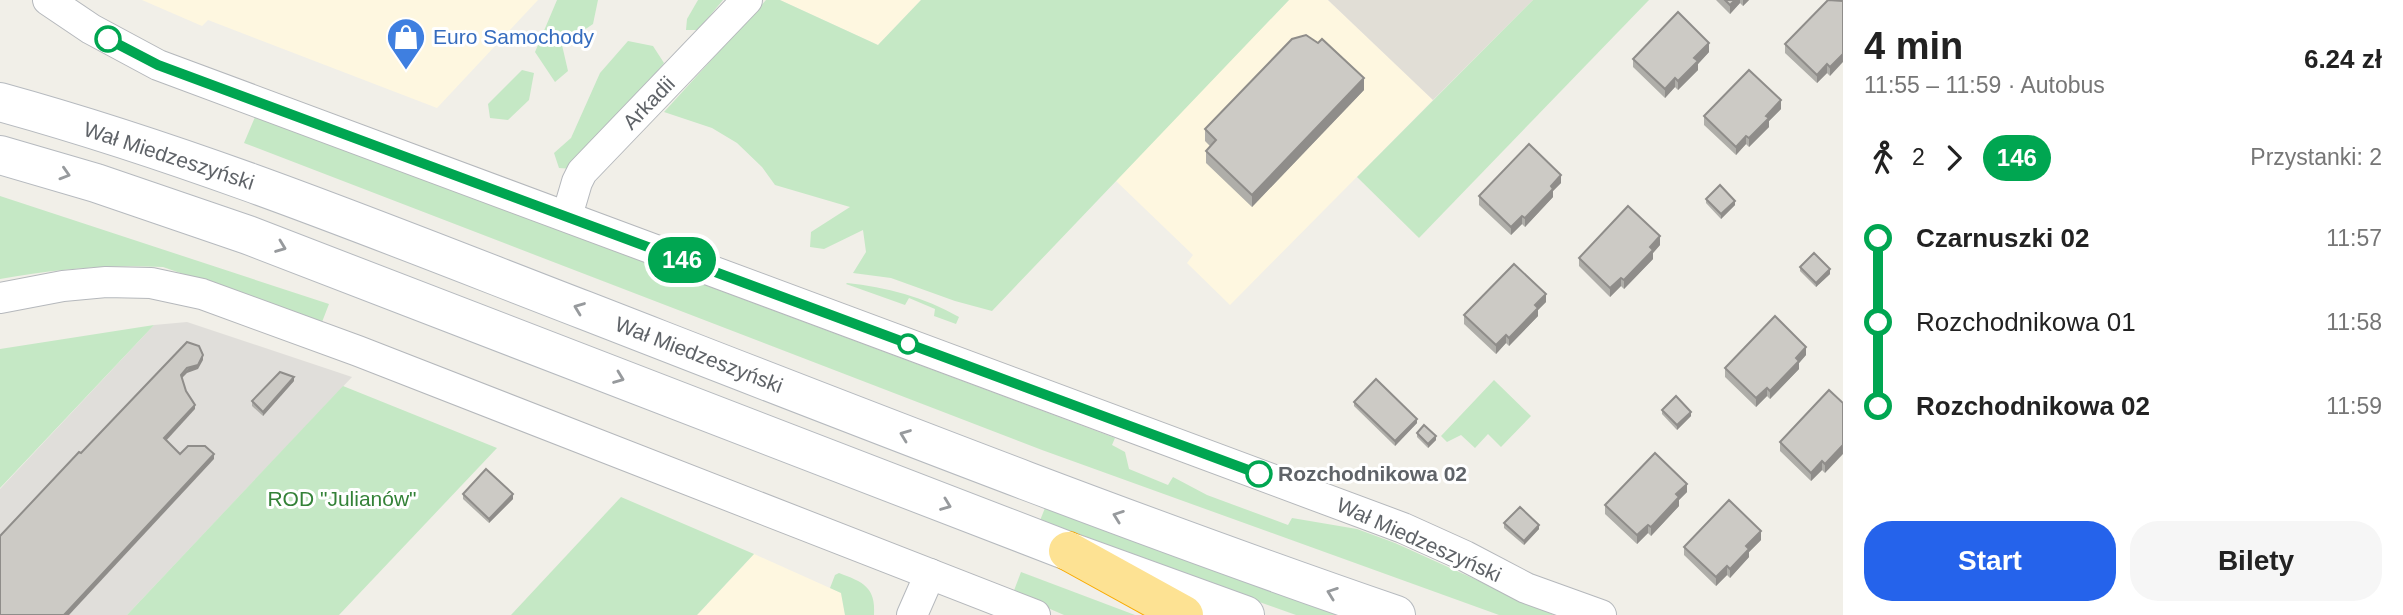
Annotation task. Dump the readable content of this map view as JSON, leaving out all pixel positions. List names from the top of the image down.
{
  "streets": {
    "main road": ["Wał Miedzeszyński"],
    "street": ["Arkadii"]
  },
  "crossings": [
    ["Arkadii", "Wał Miedzeszyński"]
  ],
  "parks": ["ROD \"Julianów\""],
  "places": {
    "shop": ["Euro Samochody"],
    "other": ["Rozchodnikowa 02"]
  },
  "lines": ["bus line 146"],
  "page": {
    "on_map": "146",
    "heading": ["4 min", "11:55 – 11:59 · Autobus", "6.24 zł"],
    "legs": ["2", "146", "Przystanki: 2"],
    "list": [
      {
        "name": "Czarnuszki 02",
        "value": "11:57"
      },
      {
        "name": "Rozchodnikowa 01",
        "value": "11:58"
      },
      {
        "name": "Rozchodnikowa 02",
        "value": "11:59"
      }
    ],
    "buttons": ["Start", "Bilety"]
  }
}
